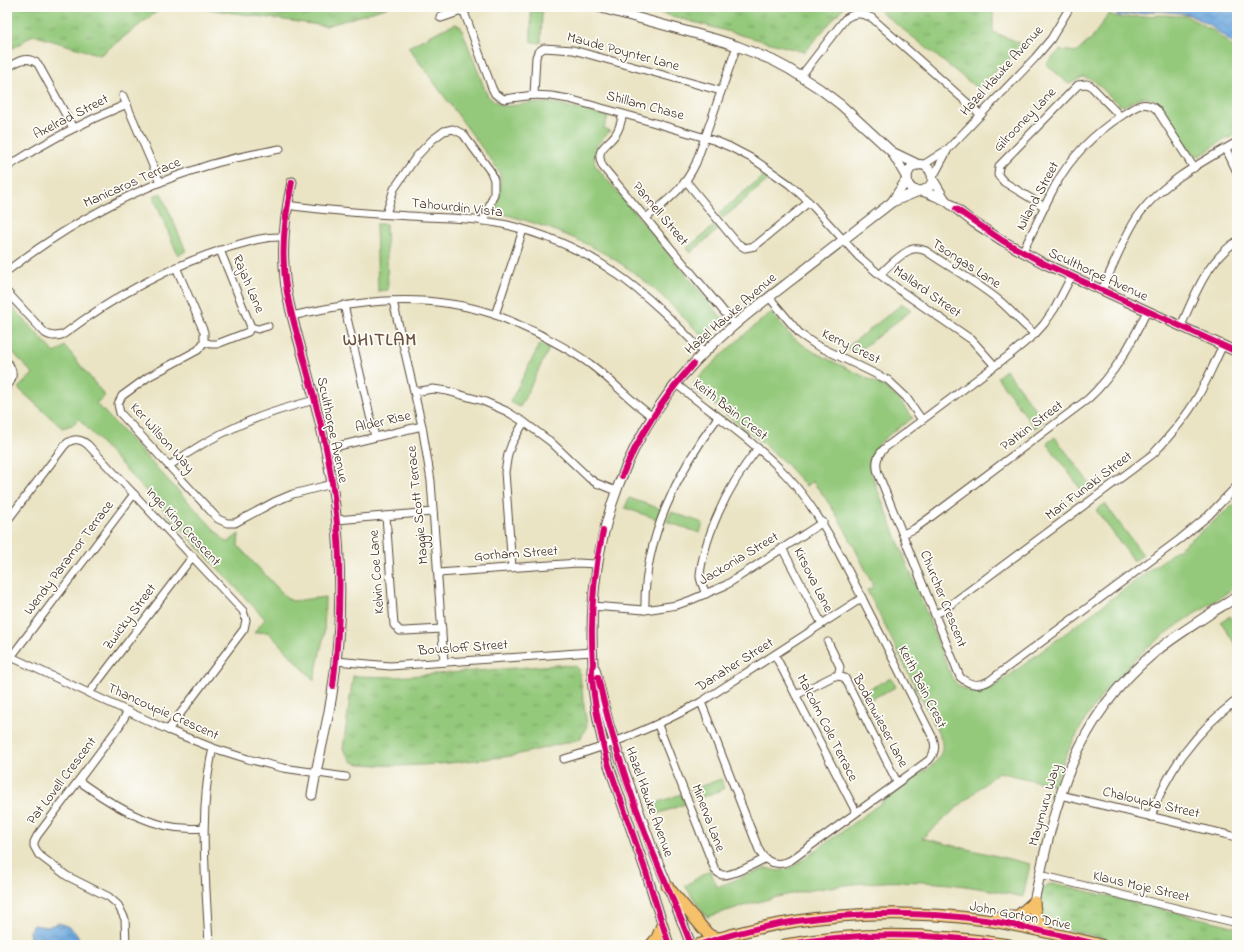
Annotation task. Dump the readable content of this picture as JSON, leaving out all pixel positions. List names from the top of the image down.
{
  "streets": {
    "main road": ["John Gorton Drive"],
    "street": [
      "Maude Poynter Lane",
      "Hazel Hawke Avenue",
      "Shillam Chase",
      "Axelrad Street",
      "Gilrooney Lane",
      "Manicaros Terrace",
      "Niland Street",
      "Tahourdin Vista",
      "Pannell Street",
      "Tsongas Lane",
      "Sculthorpe Avenue",
      "Rajah Lane",
      "Mallard Street",
      "Kerry Crest",
      "Keith Bain Crest",
      "Alder Rise",
      "Patkin Street",
      "Ker Wilson Way",
      "Mari Funaki Street",
      "Maggie Scott Terrace",
      "Inge King Crescent",
      "Gorham Street",
      "Wendy Paramor Terrace",
      "Jackonia Street",
      "Kelvin Coe Lane",
      "Kirsova Lane",
      "Churcher Crescent",
      "Zwicky Street",
      "Bousloff Street",
      "Danaher Street",
      "Thancoupie Crescent",
      "Bodenwieser Lane",
      "Malcolm Cole Terrace",
      "Pat Lovell Crescent",
      "Chaloupka Street",
      "Maymuru Way",
      "Minerva Lane",
      "Klaus Moje Street"
    ]
  },
  "crossings": [
    ["Maude Poynter Lane", "Shillam Chase"],
    ["Hazel Hawke Avenue", "Shillam Chase"],
    ["Hazel Hawke Avenue", "Tahourdin Vista"],
    ["Hazel Hawke Avenue", "Pannell Street"],
    ["Hazel Hawke Avenue", "Sculthorpe Avenue"],
    ["Hazel Hawke Avenue", "Mallard Street"],
    ["Hazel Hawke Avenue", "Kerry Crest"],
    ["Hazel Hawke Avenue", "Keith Bain Crest"],
    ["Hazel Hawke Avenue", "Gorham Street"],
    ["Hazel Hawke Avenue", "Jackonia Street"],
    ["Hazel Hawke Avenue", "Bousloff Street"],
    ["Hazel Hawke Avenue", "Danaher Street"],
    ["Shillam Chase", "Pannell Street"],
    ["Shillam Chase", "Mallard Street"],
    ["Gilrooney Lane", "Niland Street"],
    ["Niland Street", "Sculthorpe Avenue"],
    ["Tahourdin Vista", "Sculthorpe Avenue"],
    ["Tsongas Lane", "Mallard Street"],
    ["Tsongas Lane", "Churcher Crescent"],
    ["Sculthorpe Avenue", "Alder Rise"],
    ["Sculthorpe Avenue", "Patkin Street"],
    ["Sculthorpe Avenue", "Ker Wilson Way"],
    ["Sculthorpe Avenue", "Mari Funaki Street"],
    ["Sculthorpe Avenue", "Churcher Crescent"],
    ["Sculthorpe Avenue", "Bousloff Street"],
    ["Sculthorpe Avenue", "Thancoupie Crescent"],
    ["Rajah Lane", "Ker Wilson Way"],
    ["Mallard Street", "Churcher Crescent"],
    ["Kerry Crest", "Churcher Crescent"],
    ["Keith Bain Crest", "Jackonia Street"],
    ["Keith Bain Crest", "Danaher Street"],
    ["Keith Bain Crest", "Bodenwieser Lane"],
    ["Keith Bain Crest", "Malcolm Cole Terrace"],
    ["Keith Bain Crest", "Minerva Lane"],
    ["Alder Rise", "Maggie Scott Terrace"],
    ["Patkin Street", "Churcher Crescent"],
    ["Mari Funaki Street", "Churcher Crescent"],
    ["Maggie Scott Terrace", "Gorham Street"],
    ["Maggie Scott Terrace", "Kelvin Coe Lane"],
    ["Maggie Scott Terrace", "Bousloff Street"],
    ["Inge King Crescent", "Wendy Paramor Terrace"],
    ["Inge King Crescent", "Zwicky Street"],
    ["Inge King Crescent", "Thancoupie Crescent"],
    ["Wendy Paramor Terrace", "Thancoupie Crescent"],
    ["Jackonia Street", "Kirsova Lane"],
    ["Kirsova Lane", "Danaher Street"],
    ["Zwicky Street", "Thancoupie Crescent"],
    ["Danaher Street", "Malcolm Cole Terrace"],
    ["Danaher Street", "Minerva Lane"],
    ["Thancoupie Crescent", "Pat Lovell Crescent"],
    ["Bodenwieser Lane", "Malcolm Cole Terrace"],
    ["Chaloupka Street", "Maymuru Way"],
    ["Maymuru Way", "Klaus Moje Street"]
  ],
  "districts": ["WHITLAM"]
}
